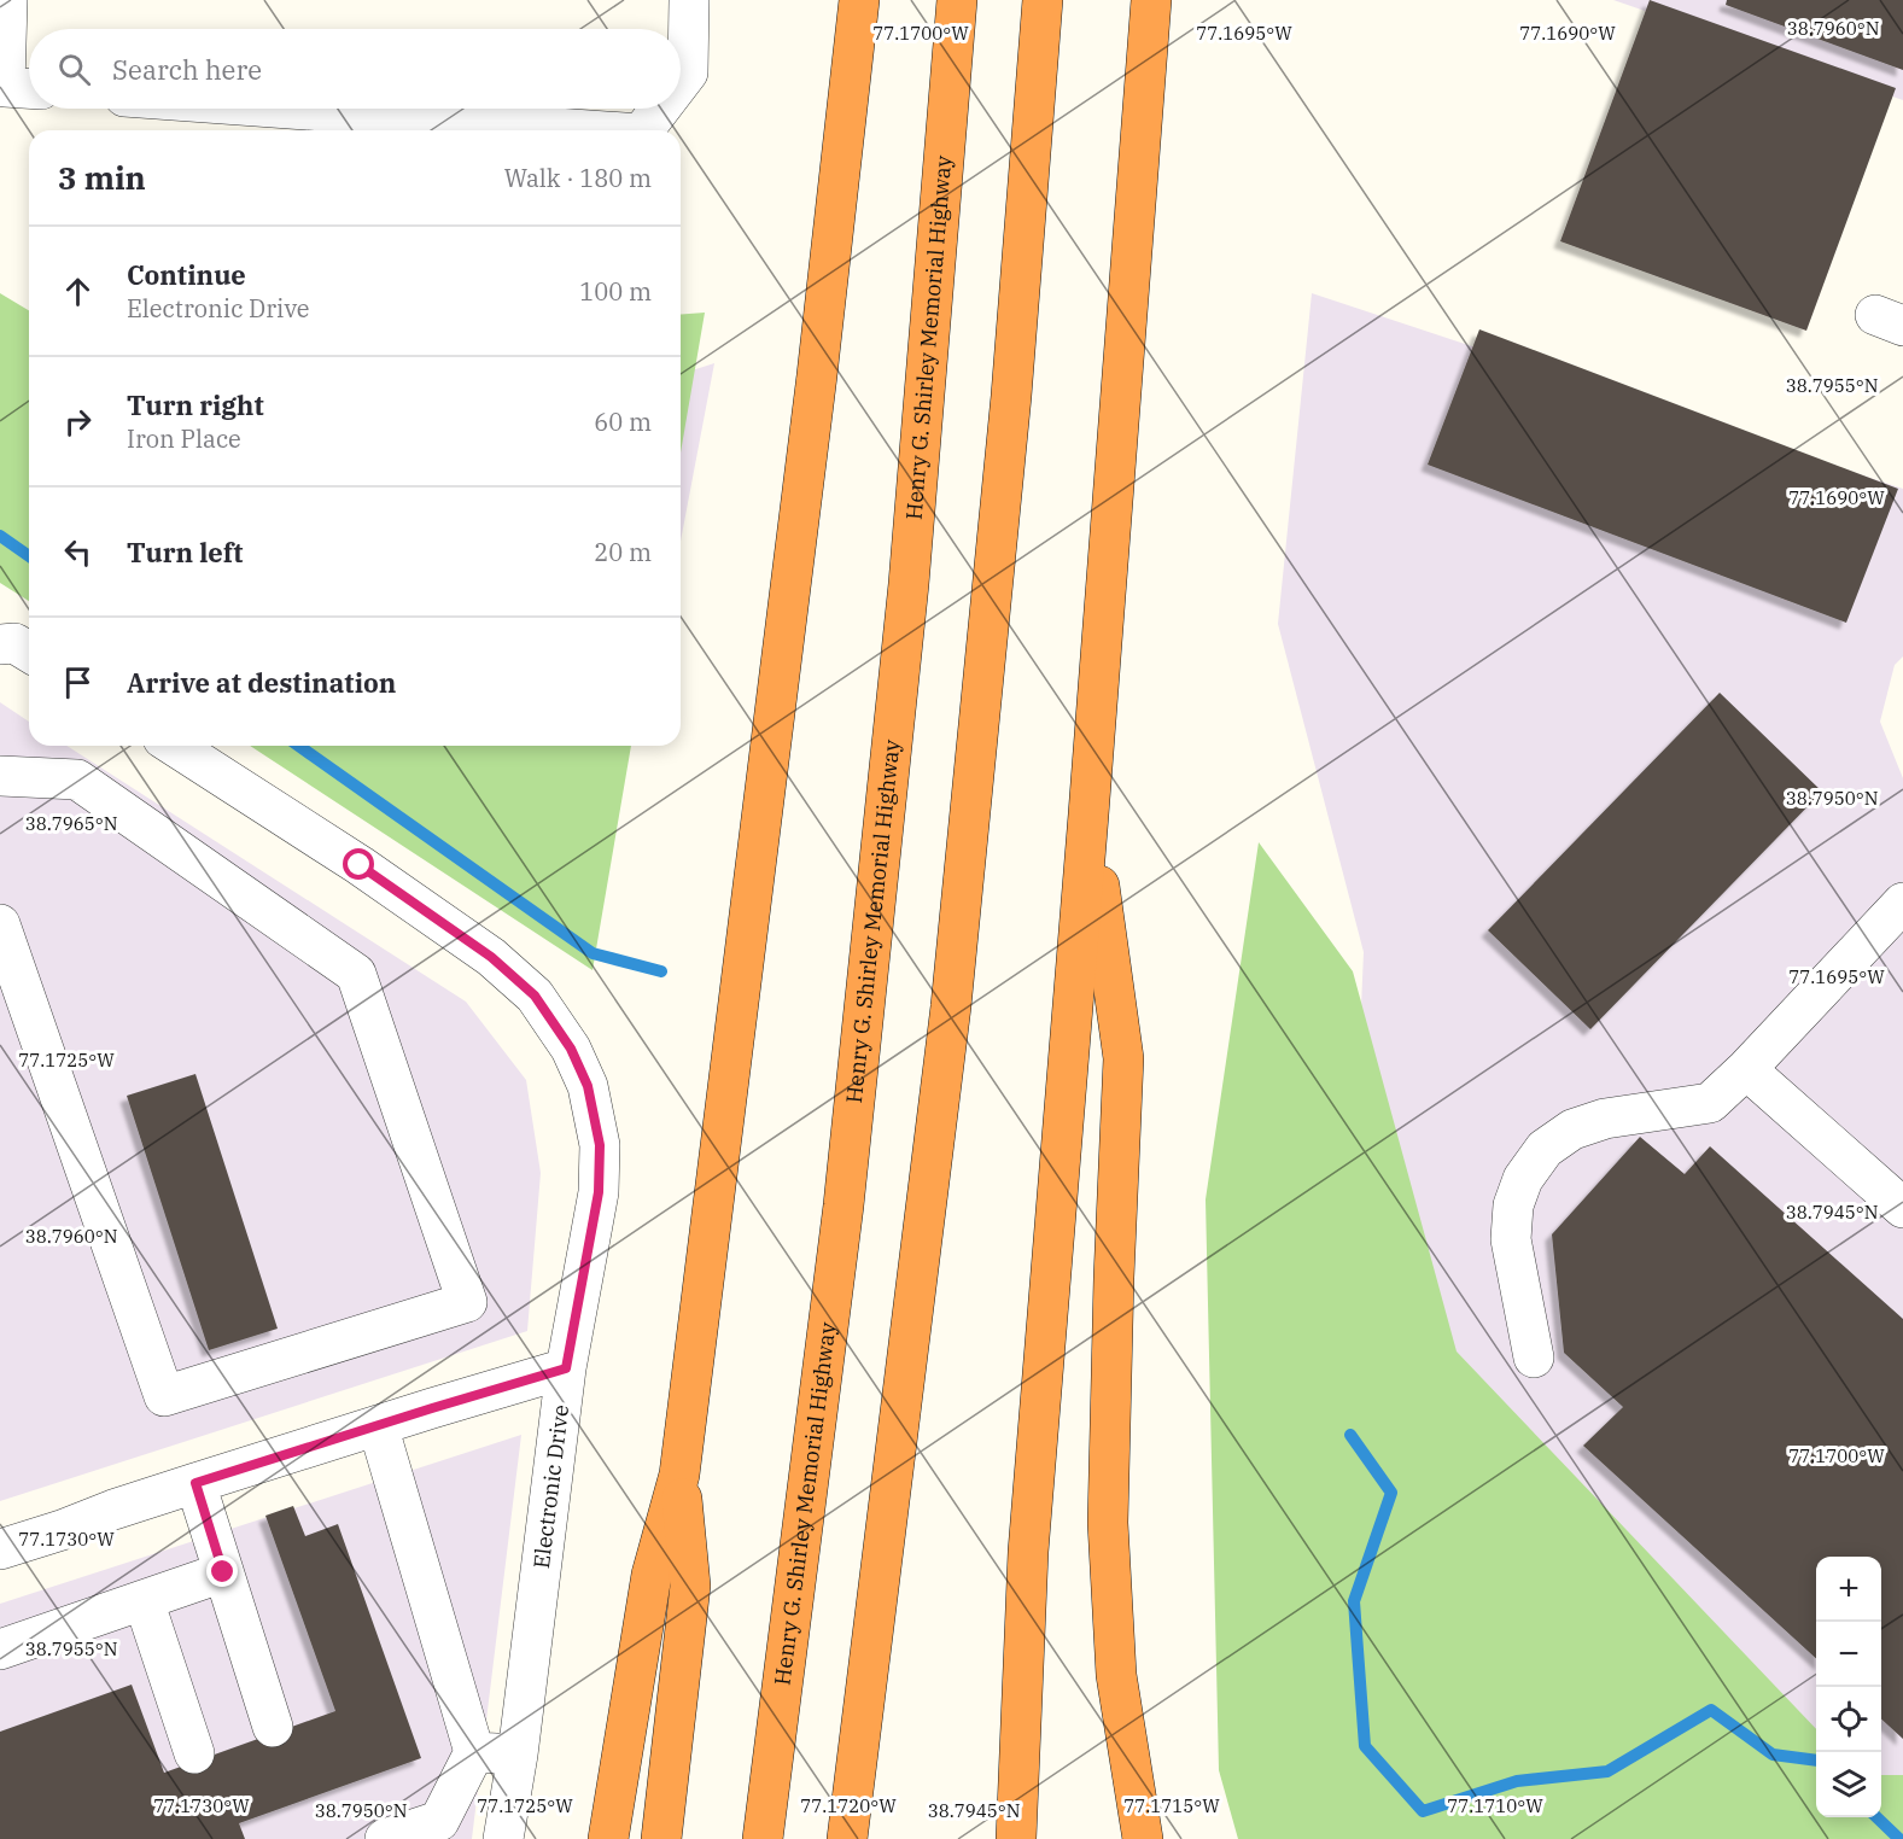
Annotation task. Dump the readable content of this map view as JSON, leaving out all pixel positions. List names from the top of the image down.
{
  "streets": {
    "highway": ["Henry G. Shirley Memorial Highway"],
    "street": ["Electronic Drive"]
  },
  "page": {
    "search": "Search here",
    "heading": ["3 min", "Walk · 180 m"],
    "list": [
      ["Continue", "Electronic Drive", "100 m"],
      ["Turn right", "Iron Place", "60 m"],
      ["Turn left", "20 m"],
      "Arrive at destination"
    ],
    "map_buttons": ["+", "−"]
  },
  "coordinates": [
    "38.7960°N",
    "77.1700°W",
    "77.1695°W",
    "77.1690°W",
    "38.7955°N",
    "38.7950°N",
    "38.7965°N",
    "77.1725°W",
    "38.7945°N",
    "77.1730°W",
    "77.1720°W",
    "77.1715°W",
    "77.1710°W"
  ]
}
